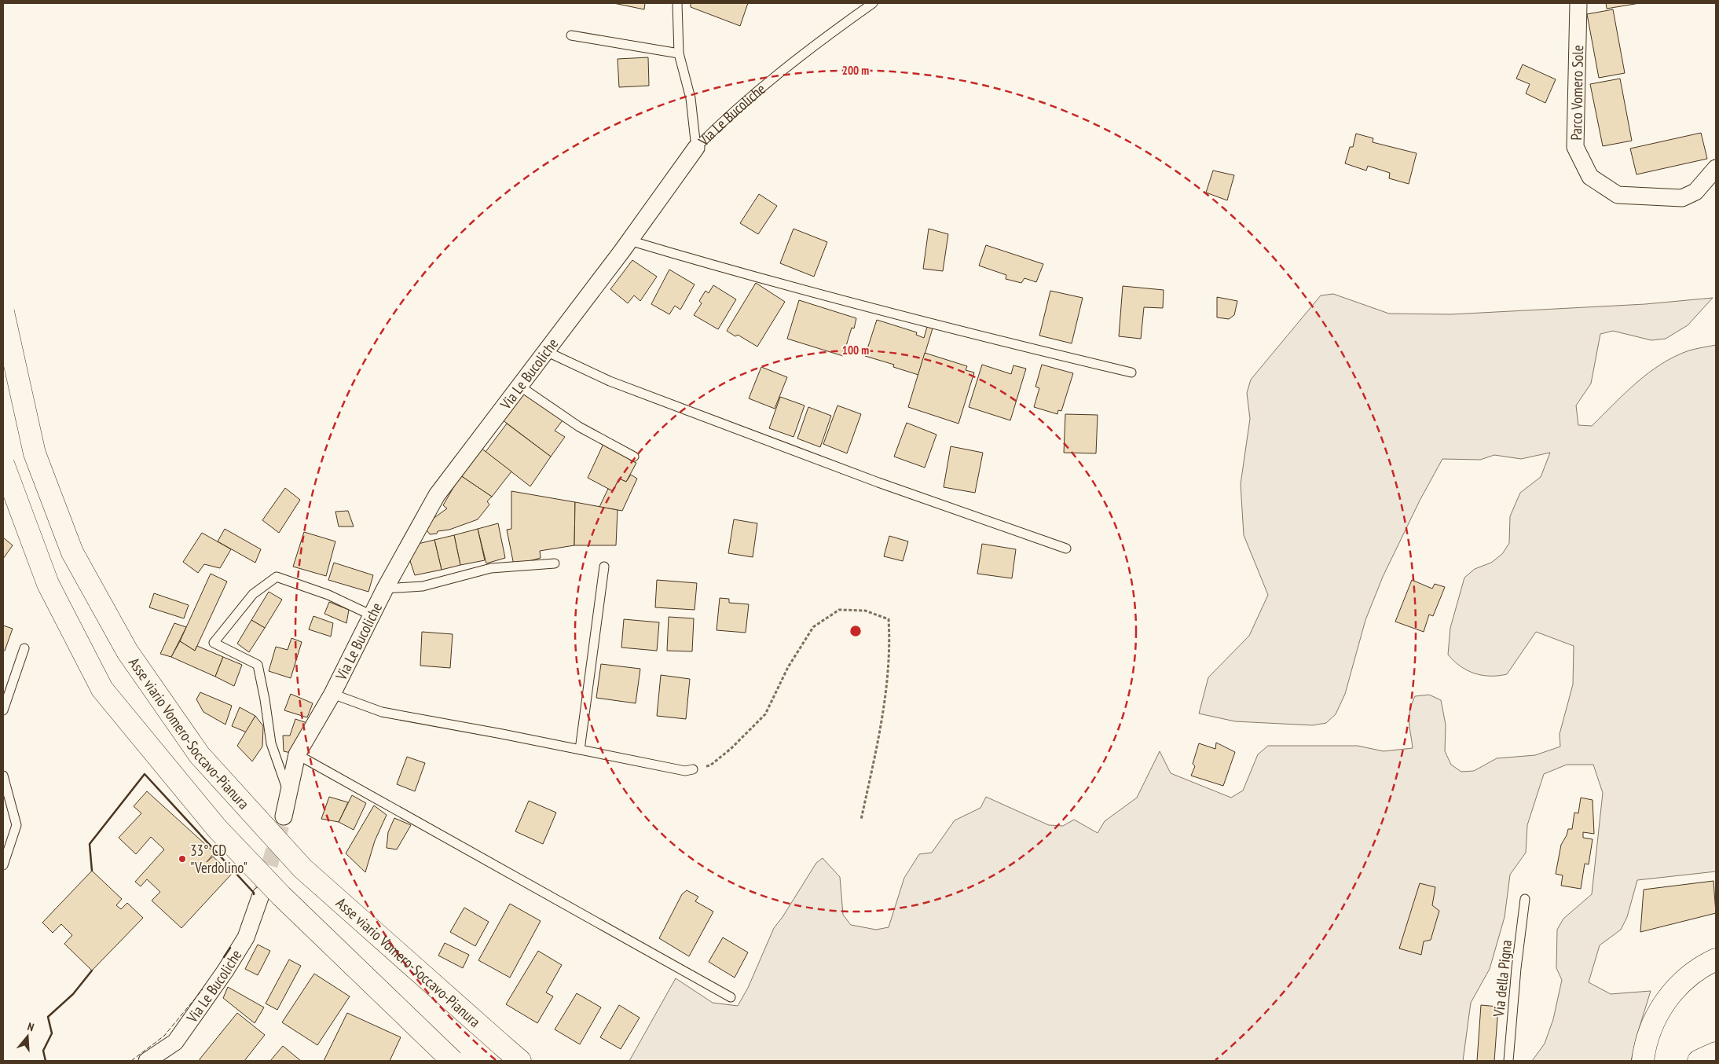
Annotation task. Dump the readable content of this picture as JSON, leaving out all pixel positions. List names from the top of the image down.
{
  "streets": {
    "highway": ["Asse viario Vomero-Soccavo-Pianura"],
    "street": ["Parco Vomero Sole", "Via Le Bucoliche"],
    "lane": ["Via della Pigna"]
  },
  "places": ["33° CD \"Verdolino\""],
  "north": "top",
  "rings": ["200 m", "100 m"]
}
